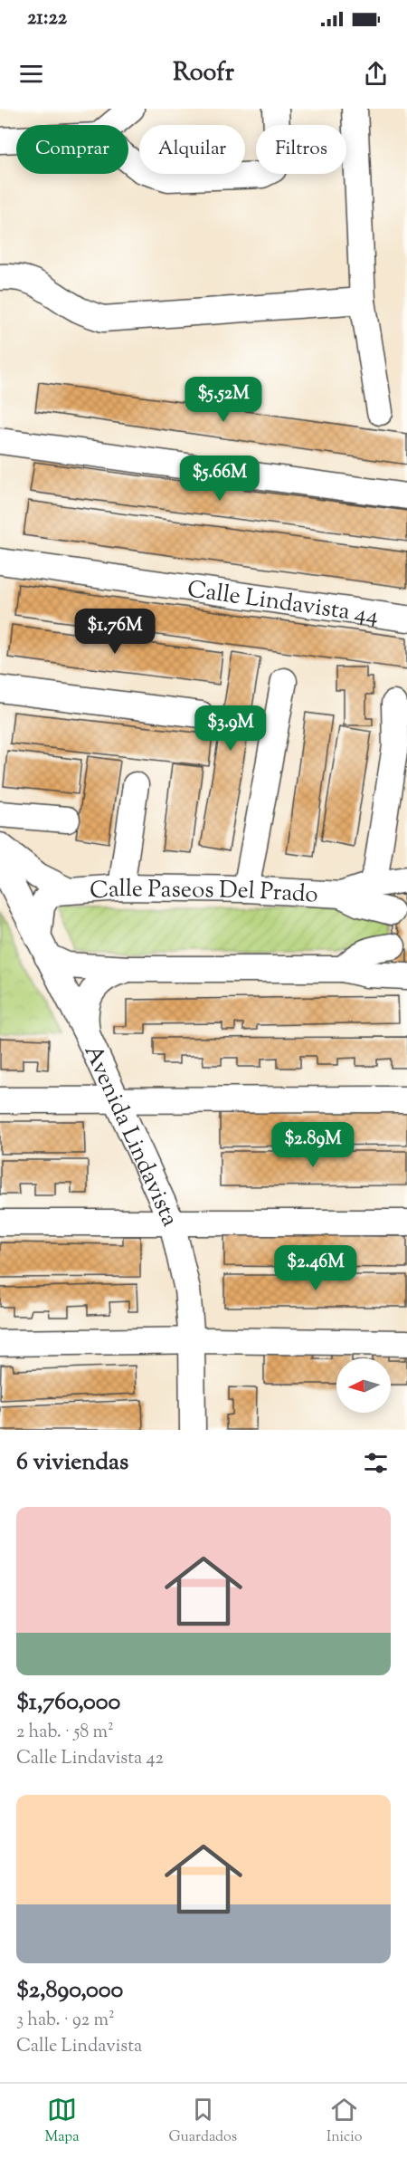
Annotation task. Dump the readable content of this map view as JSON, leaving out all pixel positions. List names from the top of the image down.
{
  "streets": {
    "street": ["Calle Lindavista 44", "Calle Paseos Del Prado", "Avenida Lindavista"]
  },
  "crossings": [
    ["Calle Paseos Del Prado", "Avenida Lindavista"]
  ],
  "north": "left",
  "page": {
    "status": "21:22",
    "header": "Roofr",
    "chip": ["Comprar", "Alquilar", "Filtros"],
    "price": [
      "$5.52M",
      "$5.66M",
      "$1.76M",
      "$3.9M",
      "$2.89M",
      "$2.46M"
    ],
    "heading": "6 viviendas",
    "list": [
      {
        "name": "$1,760,000",
        "note": "2 hab. · 58 m² · Calle Lindavista 42"
      },
      {
        "name": "$2,890,000",
        "note": "3 hab. · 92 m² · Calle Lindavista"
      }
    ],
    "tabs": ["Mapa", "Guardados", "Inicio"]
  }
}
